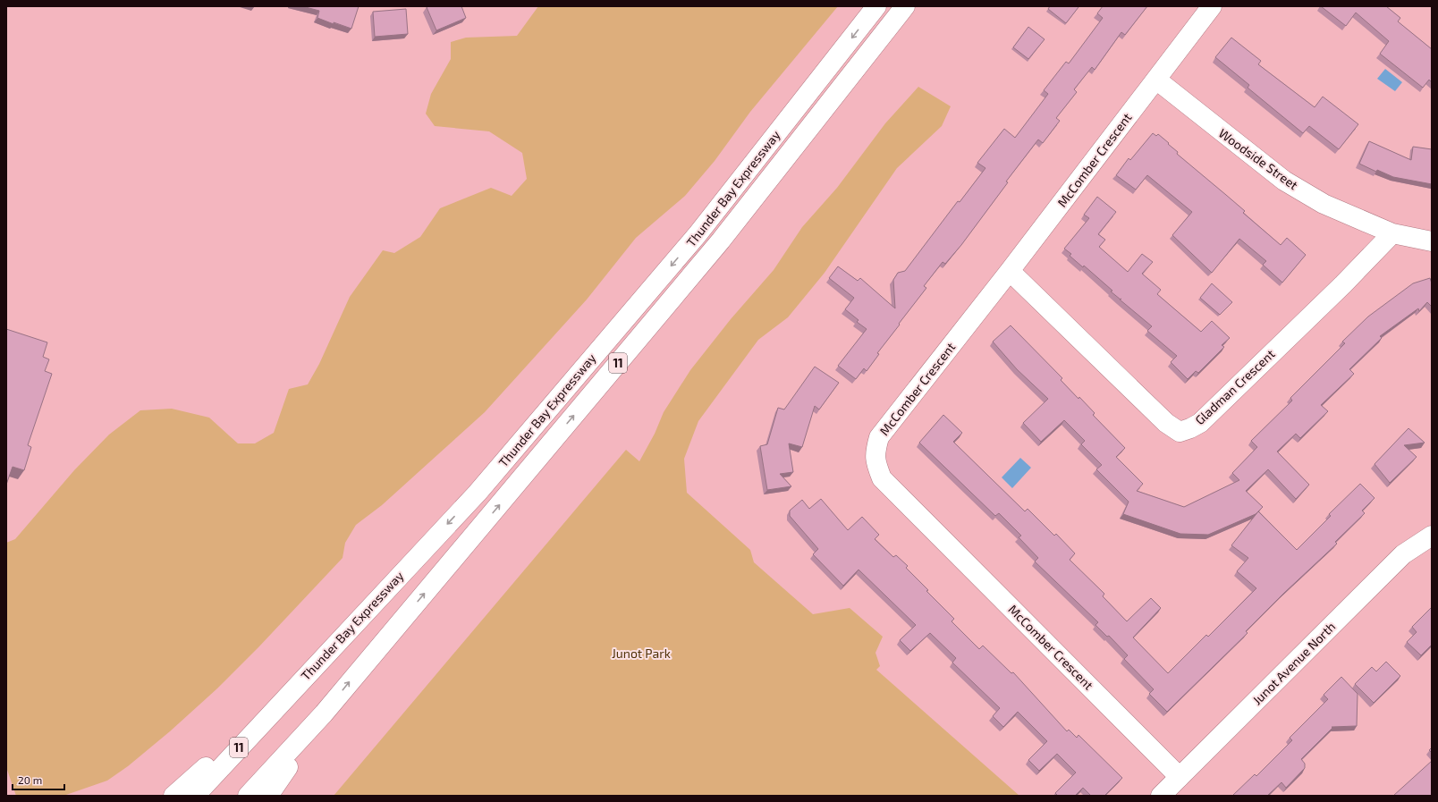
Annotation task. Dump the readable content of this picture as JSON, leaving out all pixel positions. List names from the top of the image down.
{
  "streets": {
    "main road": [
      "Woodside Street",
      "McComber Crescent",
      "Thunder Bay Expressway",
      "11",
      "Gladman Crescent",
      "Junot Avenue North"
    ]
  },
  "crossings": [
    ["Woodside Street", "McComber Crescent"],
    ["Woodside Street", "Gladman Crescent"],
    ["McComber Crescent", "Gladman Crescent"],
    ["McComber Crescent", "Junot Avenue North"]
  ],
  "parks": ["Junot Park"],
  "scale_bar": "20 m"
}
